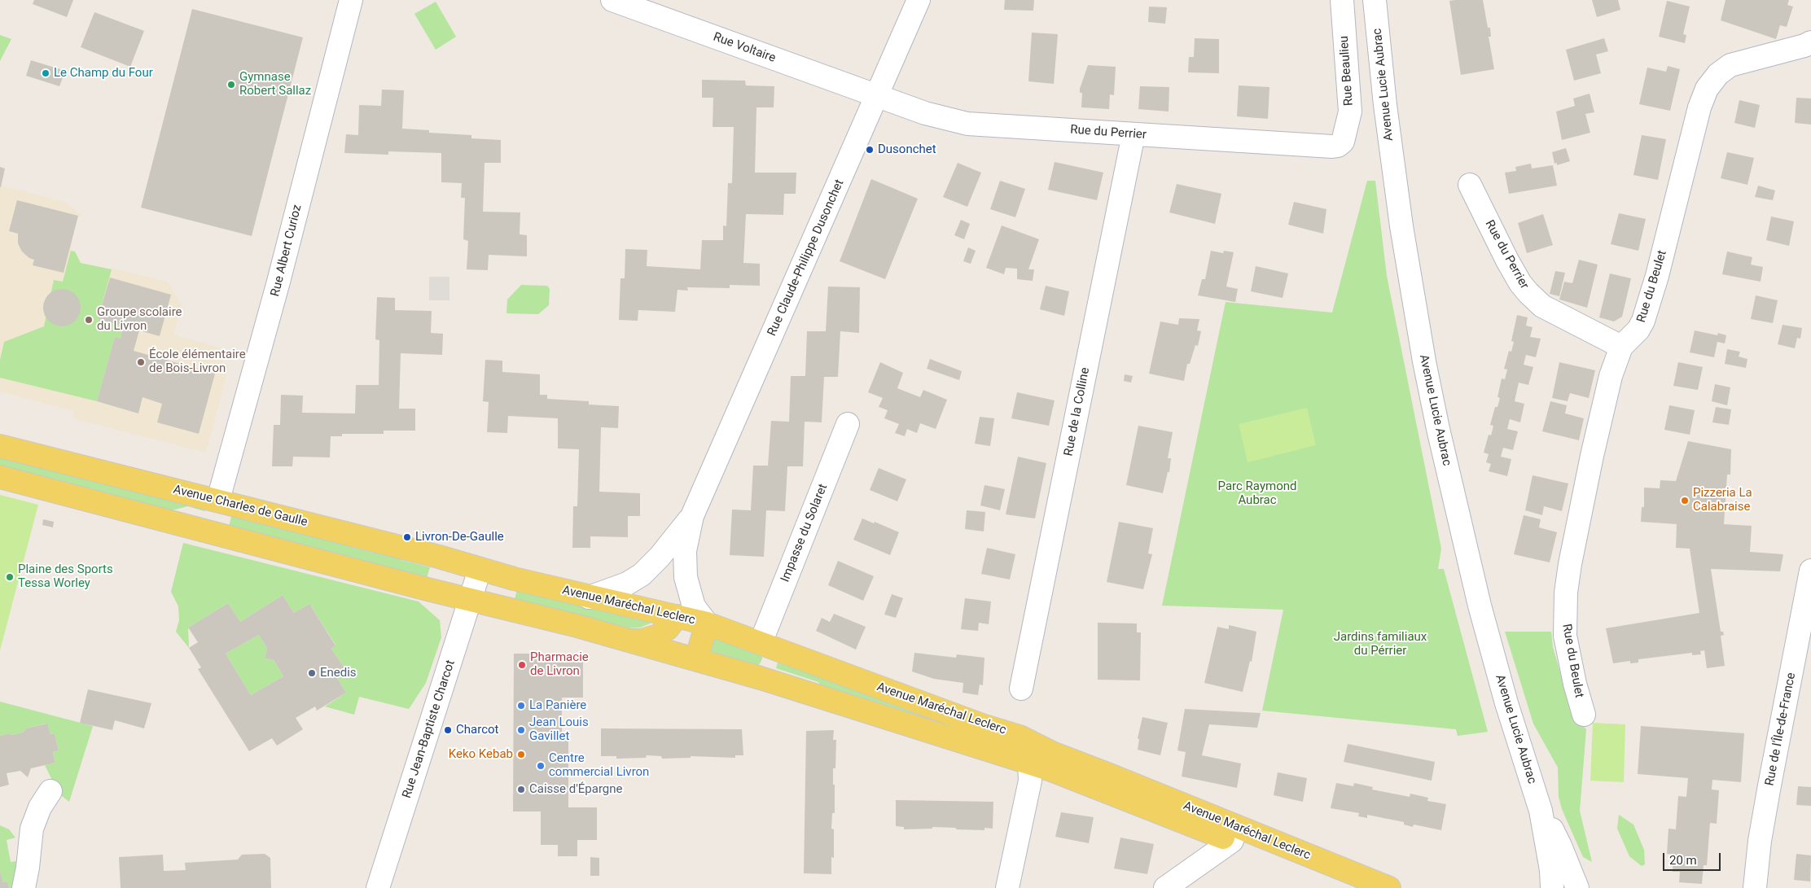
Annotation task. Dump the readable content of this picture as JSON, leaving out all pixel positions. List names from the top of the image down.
{
  "streets": {
    "main road": ["Avenue Charles de Gaulle", "Avenue Maréchal Leclerc"],
    "street": [
      "Rue Voltaire",
      "Rue Beaulieu",
      "Avenue Lucie Aubrac",
      "Rue du Perrier",
      "Rue Albert Curioz",
      "Rue Claude-Philippe Dusonchet",
      "Rue du Beulet",
      "Rue de la Colline",
      "Impasse du Solaret",
      "Rue Jean-Baptiste Charcot",
      "Rue de l'Île-de-France"
    ]
  },
  "crossings": [
    ["Rue Voltaire", "Rue du Perrier"],
    ["Rue Voltaire", "Rue Claude-Philippe Dusonchet"],
    ["Rue Beaulieu", "Rue du Perrier"],
    ["Rue du Perrier", "Rue Claude-Philippe Dusonchet"],
    ["Rue du Perrier", "Rue du Beulet"],
    ["Rue du Perrier", "Rue de la Colline"],
    ["Rue Albert Curioz", "Avenue Charles de Gaulle"],
    ["Rue Claude-Philippe Dusonchet", "Avenue Maréchal Leclerc"],
    ["Avenue Charles de Gaulle", "Avenue Maréchal Leclerc"],
    ["Avenue Charles de Gaulle", "Rue Jean-Baptiste Charcot"],
    ["Impasse du Solaret", "Avenue Maréchal Leclerc"],
    ["Avenue Maréchal Leclerc", "Rue Jean-Baptiste Charcot"]
  ],
  "parks": ["Parc Raymond Aubrac", "Jardins familiaux du Pérrier"],
  "places": [
    "Le Champ du Four",
    "Gymnase Robert Sallaz",
    "Dusonchet",
    "Groupe scolaire du Livron",
    "École élémentaire de Bois-Livron",
    "Pizzeria La Calabraise",
    "Livron-De-Gaulle",
    "Plaine des Sports Tessa Worley",
    "Pharmacie de Livron",
    "Enedis",
    "La Panière",
    "Charcot",
    "Jean Louis Gavillet",
    "Keko Kebab",
    "Centre commercial Livron",
    "Caisse d'Épargne"
  ],
  "scale_bar": "20 m"
}
